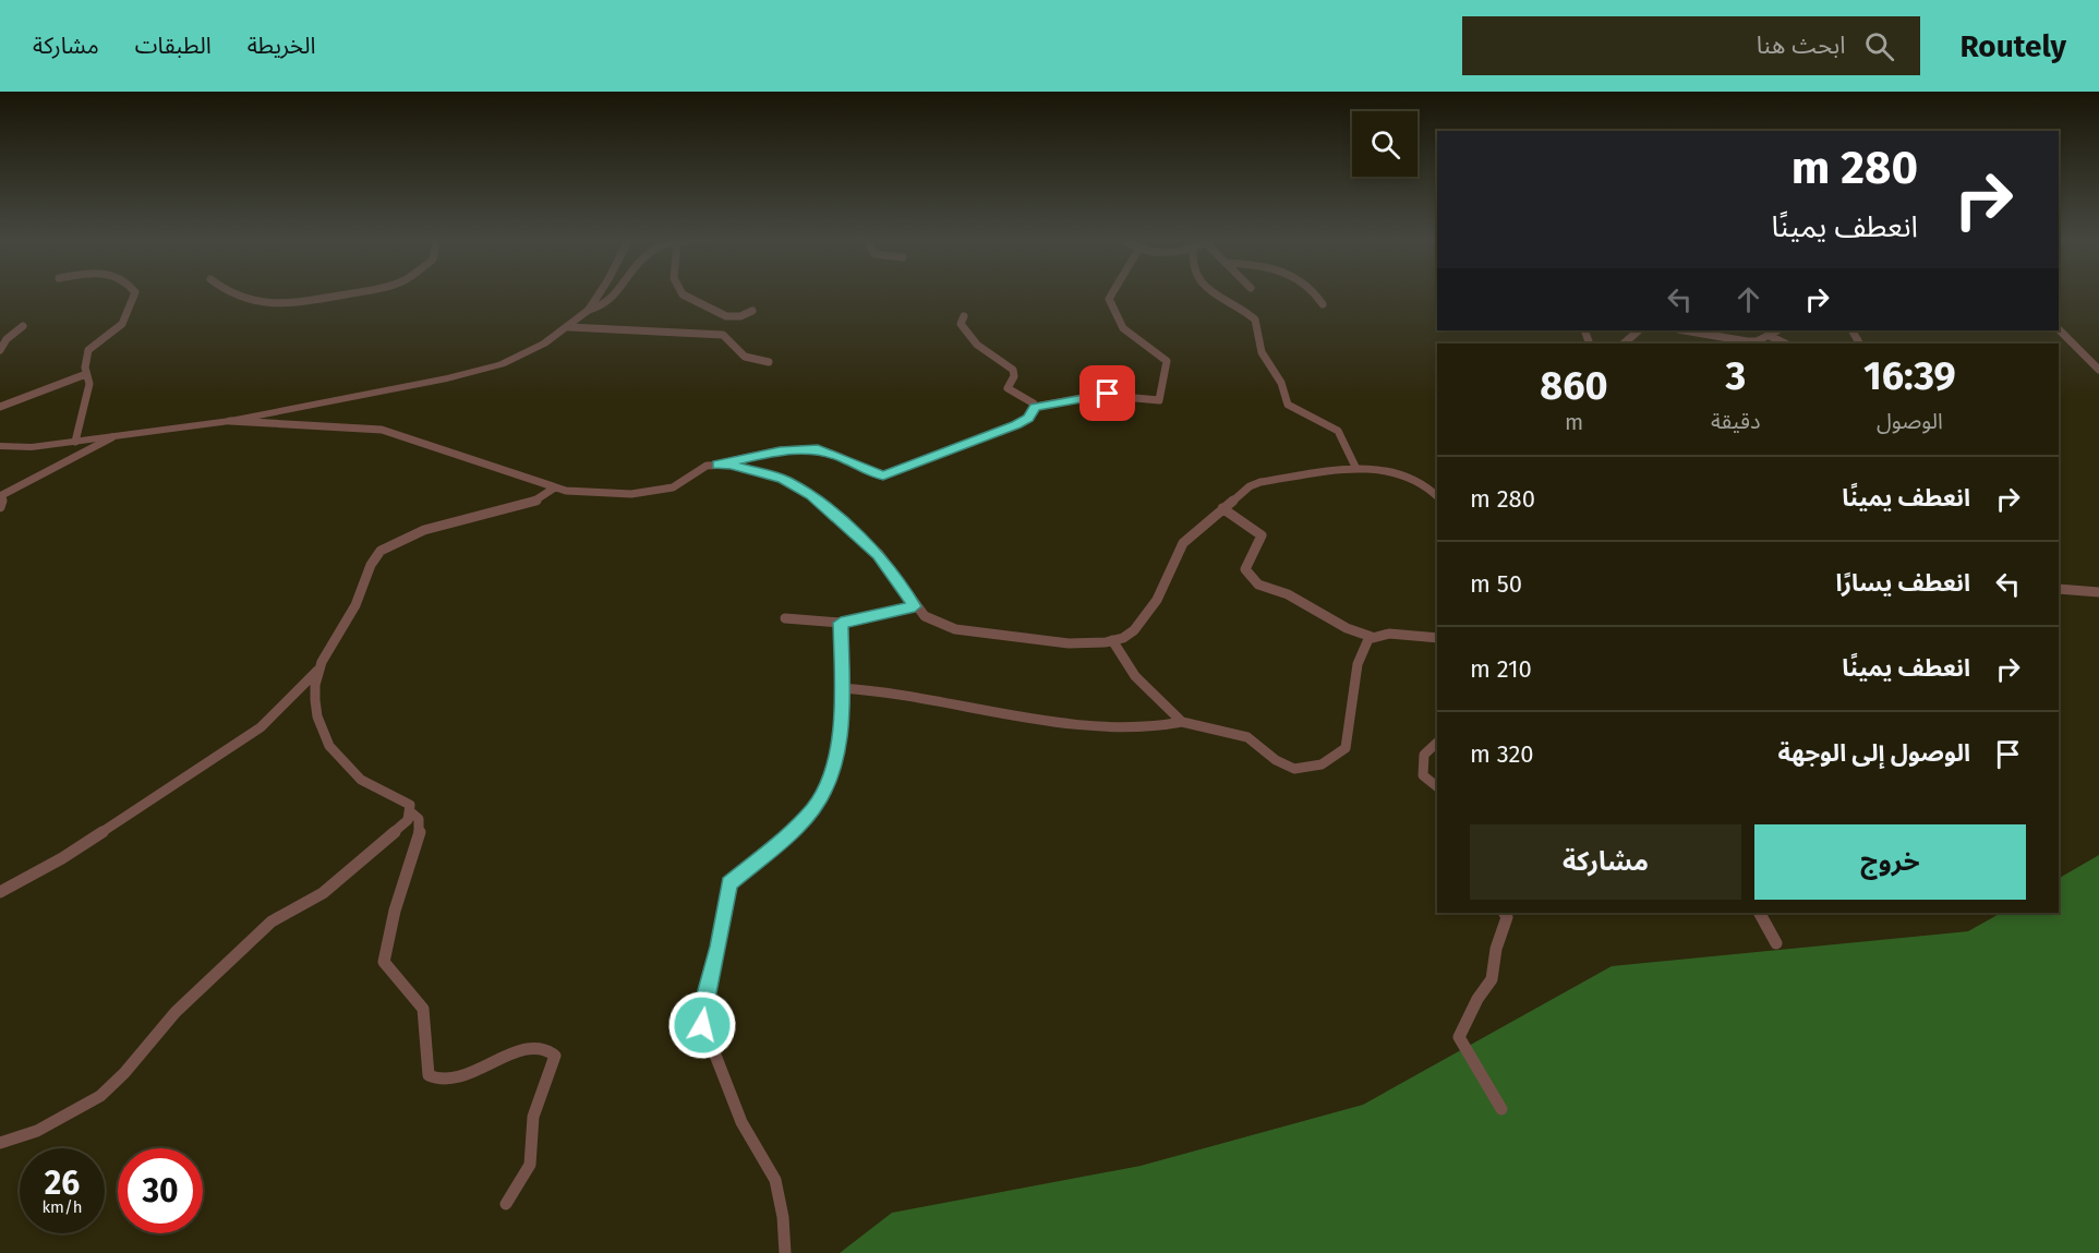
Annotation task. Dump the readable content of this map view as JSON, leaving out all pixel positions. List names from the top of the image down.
{
  "page": {
    "header": "Routely",
    "search": "ابحث هنا",
    "nav": ["الخريطة", "الطبقات", "مشاركة"],
    "turn": ["280 m", "انعطف يمينًا"],
    "eta": [
      "16:39",
      "الوصول",
      "3",
      "دقيقة",
      "860",
      "m"
    ],
    "list": [
      {
        "name": "انعطف يمينًا",
        "value": "280 m"
      },
      {
        "name": "انعطف يسارًا",
        "value": "50 m"
      },
      {
        "name": "انعطف يمينًا",
        "value": "210 m"
      },
      {
        "name": "الوصول إلى الوجهة",
        "value": "320 m"
      }
    ],
    "buttons": ["خروج", "مشاركة"],
    "speed": "26 km/h",
    "limit": "30"
  }
}
